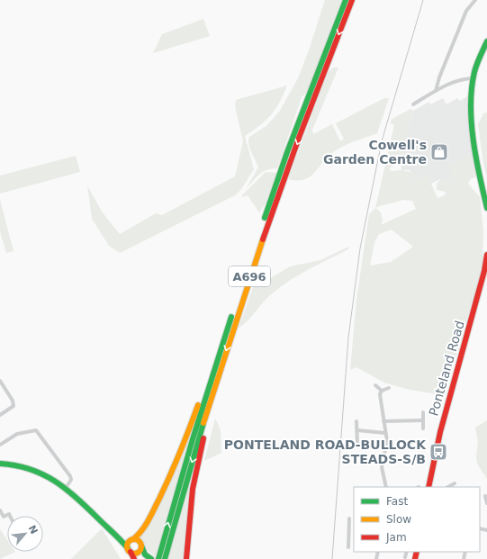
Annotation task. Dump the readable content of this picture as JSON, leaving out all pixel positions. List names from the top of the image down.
{
  "streets": {
    "main road": ["A696", "Ponteland Road"]
  },
  "places": {
    "shop": ["Cowell's Garden Centre"],
    "bus stop": ["PONTELAND ROAD-BULLOCK STEADS-S/B"]
  },
  "legend": ["Fast", "Slow", "Jam"],
  "north": "top right"
}
